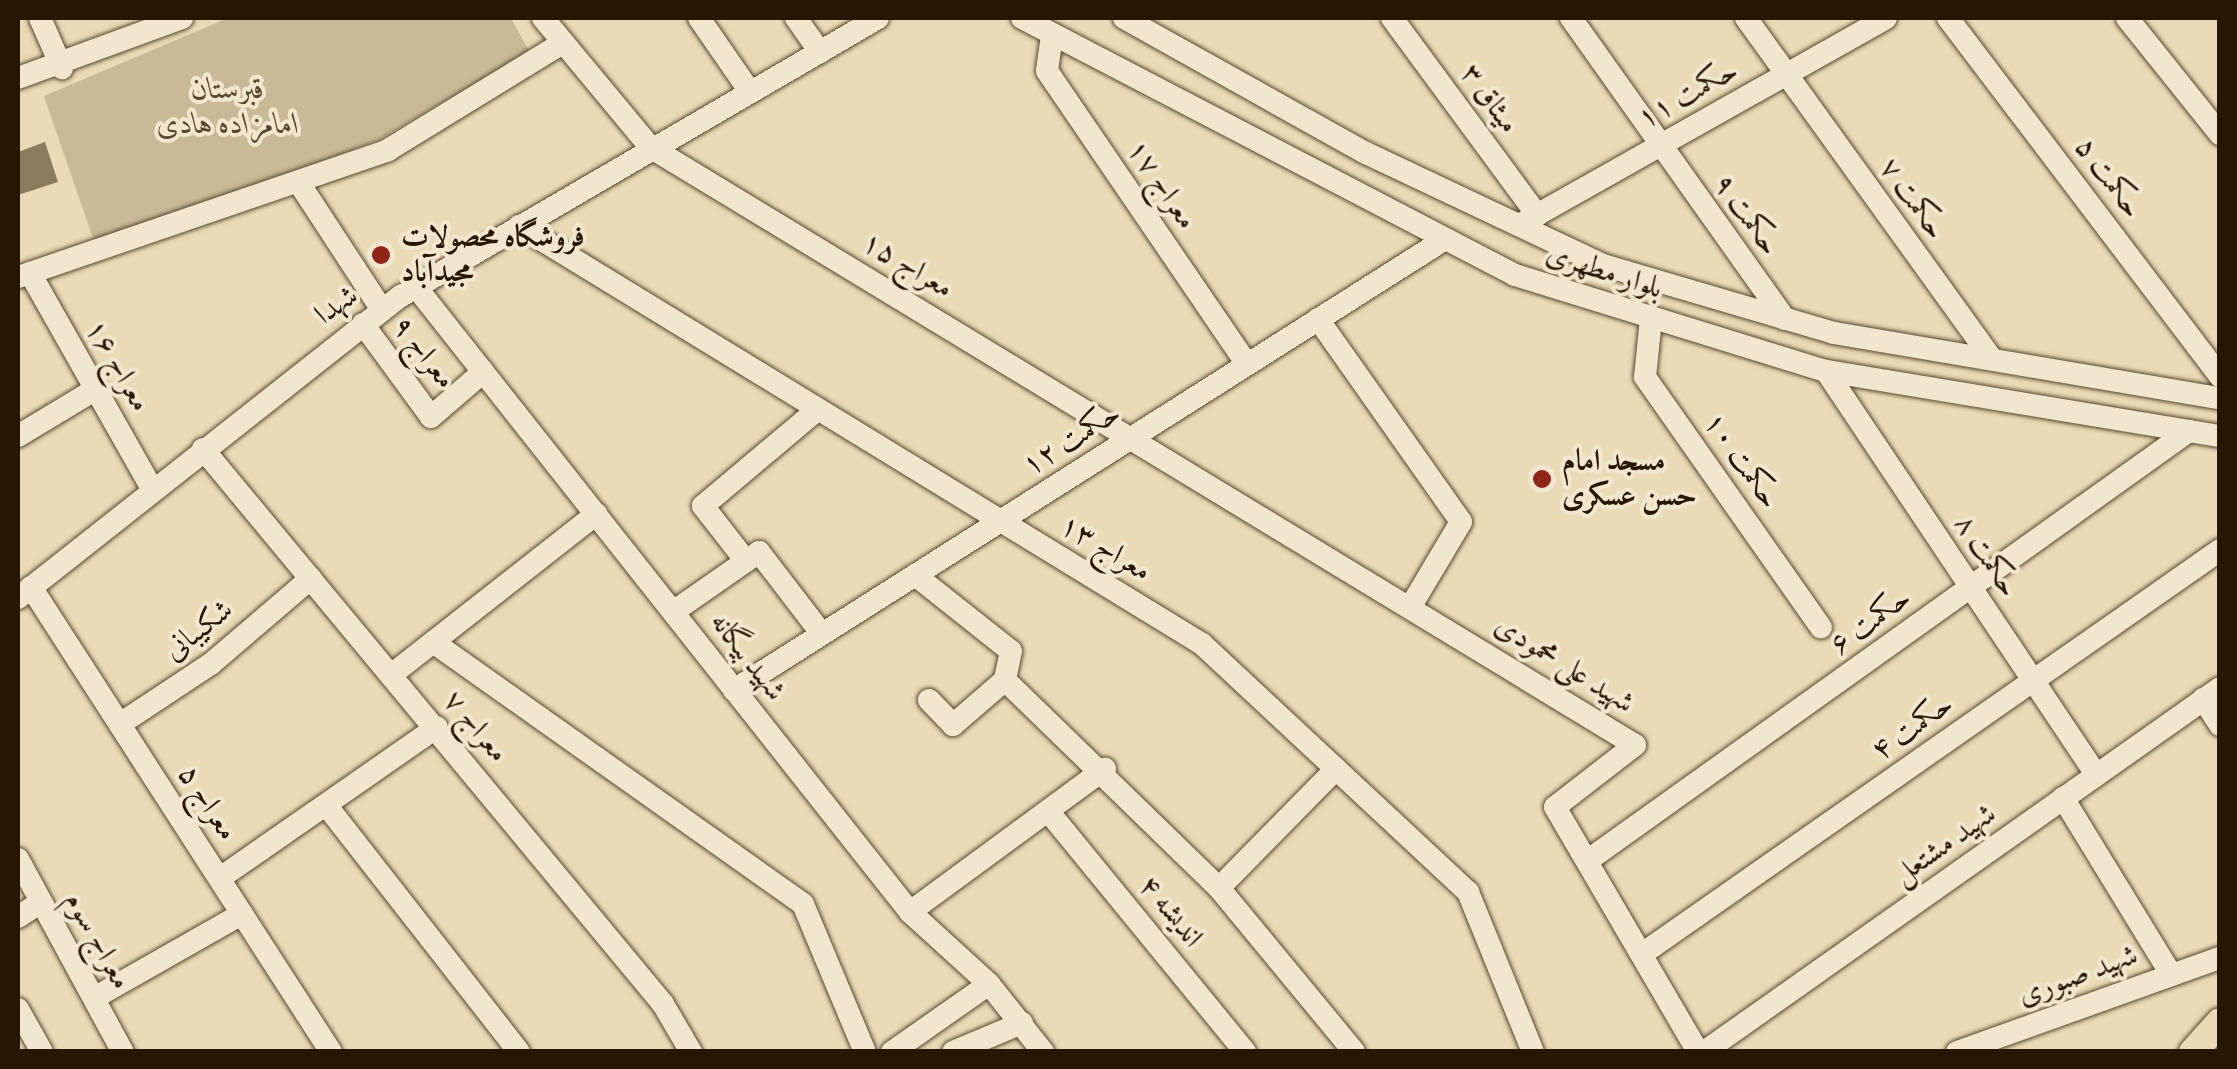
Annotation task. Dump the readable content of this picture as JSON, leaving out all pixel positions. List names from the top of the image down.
{
  "streets": {
    "street": [
      "حکمت ۱۱",
      "میثاق ۳",
      "حکمت ۵",
      "معراج ۱۷",
      "حکمت ۷",
      "حکمت ۹",
      "معراج ۱۵",
      "بلوار مطهری",
      "شهدا",
      "معراج ۹",
      "معراج ۱۶",
      "حکمت ۱۲",
      "حکمت ۱۰",
      "معراج ۱۳",
      "حکمت ۸",
      "حکمت ۶",
      "شکیبانی",
      "شهید بیگانه",
      "شهید علی محمودی",
      "معراج ۷",
      "حکمت ۴",
      "معراج ۵",
      "شهید مشتعل",
      "اندیشه ۴",
      "معراج سوم",
      "شهید صبوری"
    ]
  },
  "crossings": [
    ["حکمت ۱۱", "میثاق ۳"],
    ["حکمت ۱۱", "حکمت ۷"],
    ["حکمت ۱۱", "حکمت ۹"],
    ["حکمت ۱۱", "بلوار مطهری"],
    ["میثاق ۳", "بلوار مطهری"],
    ["معراج ۱۷", "بلوار مطهری"],
    ["معراج ۱۷", "حکمت ۱۲"],
    ["حکمت ۷", "بلوار مطهری"],
    ["حکمت ۹", "بلوار مطهری"],
    ["معراج ۱۵", "شهدا"],
    ["معراج ۱۵", "حکمت ۱۲"],
    ["معراج ۱۵", "شهید علی محمودی"],
    ["بلوار مطهری", "حکمت ۱۲"],
    ["بلوار مطهری", "حکمت ۱۰"],
    ["بلوار مطهری", "حکمت ۸"],
    ["بلوار مطهری", "حکمت ۶"],
    ["شهدا", "معراج ۹"],
    ["شهدا", "معراج ۱۶"],
    ["شهدا", "معراج ۱۳"],
    ["شهدا", "شهید بیگانه"],
    ["شهدا", "معراج ۷"],
    ["شهدا", "معراج ۵"],
    ["معراج ۹", "شهید بیگانه"],
    ["حکمت ۱۲", "معراج ۱۳"],
    ["حکمت ۱۲", "شهید بیگانه"],
    ["حکمت ۱۲", "شهید علی محمودی"],
    ["حکمت ۸", "حکمت ۶"],
    ["حکمت ۸", "حکمت ۴"],
    ["حکمت ۸", "شهید مشتعل"],
    ["حکمت ۶", "شهید علی محمودی"],
    ["شکیبانی", "معراج ۷"],
    ["شکیبانی", "معراج ۵"],
    ["شهید علی محمودی", "حکمت ۴"],
    ["شهید علی محمودی", "شهید مشتعل"]
  ],
  "parks": ["قبرستان امامزاده هادی"],
  "places": ["فروشگاه محصولات مجیدآباد", "مسجد امام حسن عسکری"]
}
